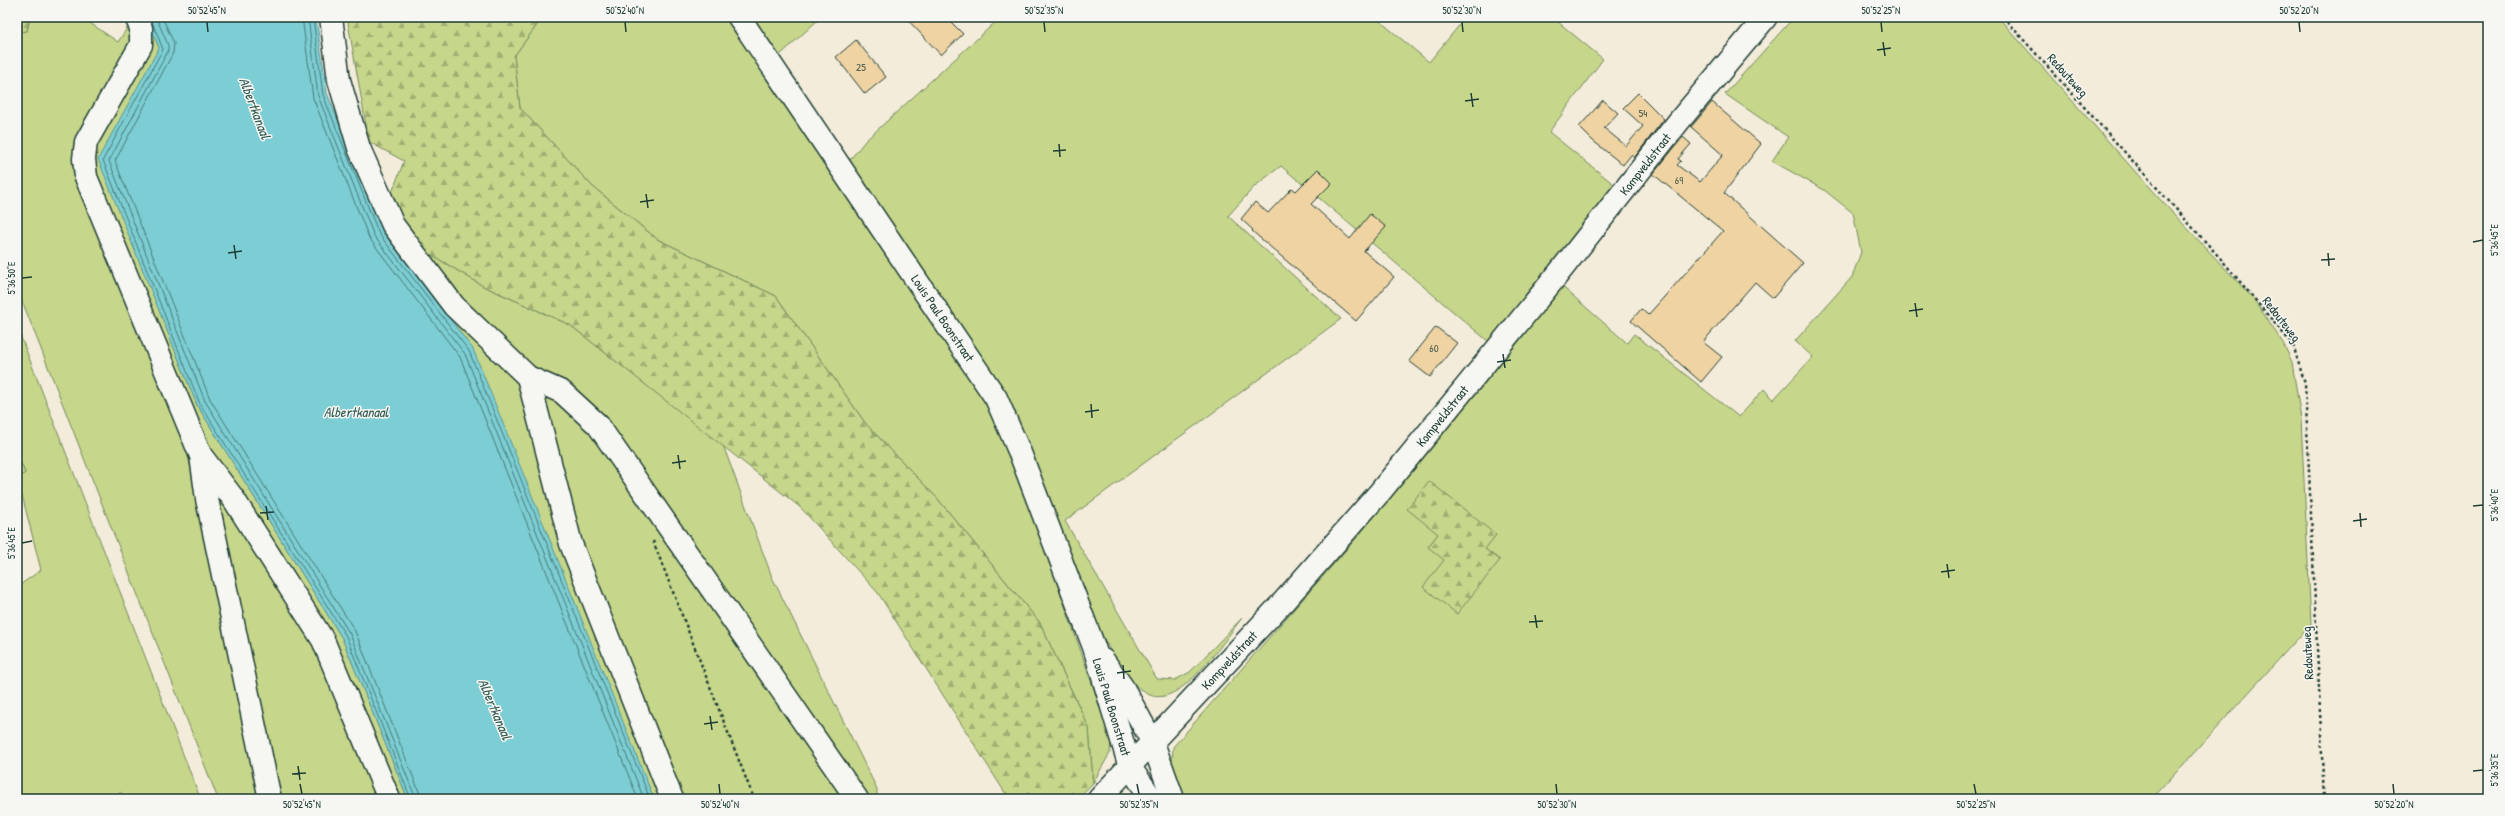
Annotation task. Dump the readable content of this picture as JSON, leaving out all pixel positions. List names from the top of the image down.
{
  "streets": {
    "street": ["Kompveldstraat", "Louis Paul Boonstraat"],
    "path": ["Redouteweg"]
  },
  "crossings": [
    ["Kompveldstraat", "Louis Paul Boonstraat"]
  ],
  "water": ["Albertkanaal"],
  "house_numbers": [
    "25",
    "54",
    "69",
    "60"
  ],
  "coordinates": [
    "50°52'45\"N",
    "50°52'40\"N",
    "50°52'35\"N",
    "50°52'30\"N",
    "50°52'25\"N",
    "50°52'20\"N",
    "5°36'45\"E",
    "5°36'50\"E",
    "5°36'40\"E",
    "5°36'35\"E"
  ]
}
